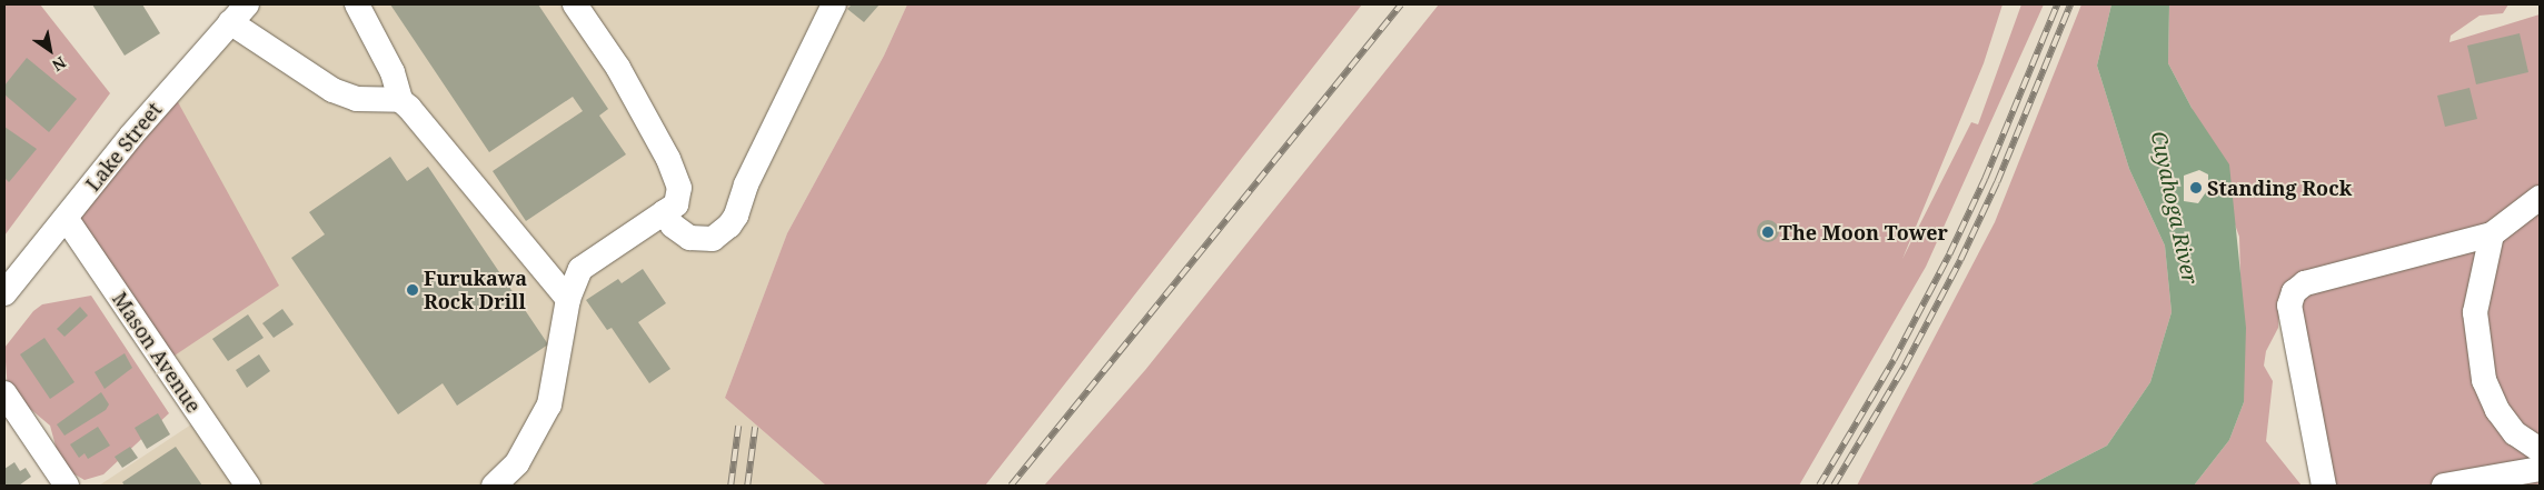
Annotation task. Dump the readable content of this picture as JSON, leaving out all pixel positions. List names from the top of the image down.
{
  "streets": {
    "street": ["Lake Street", "Mason Avenue"]
  },
  "crossings": [
    ["Lake Street", "Mason Avenue"]
  ],
  "water": ["Cuyahoga River"],
  "places": ["Standing Rock", "The Moon Tower", "Furukawa Rock Drill"],
  "north": "bottom right"
}
